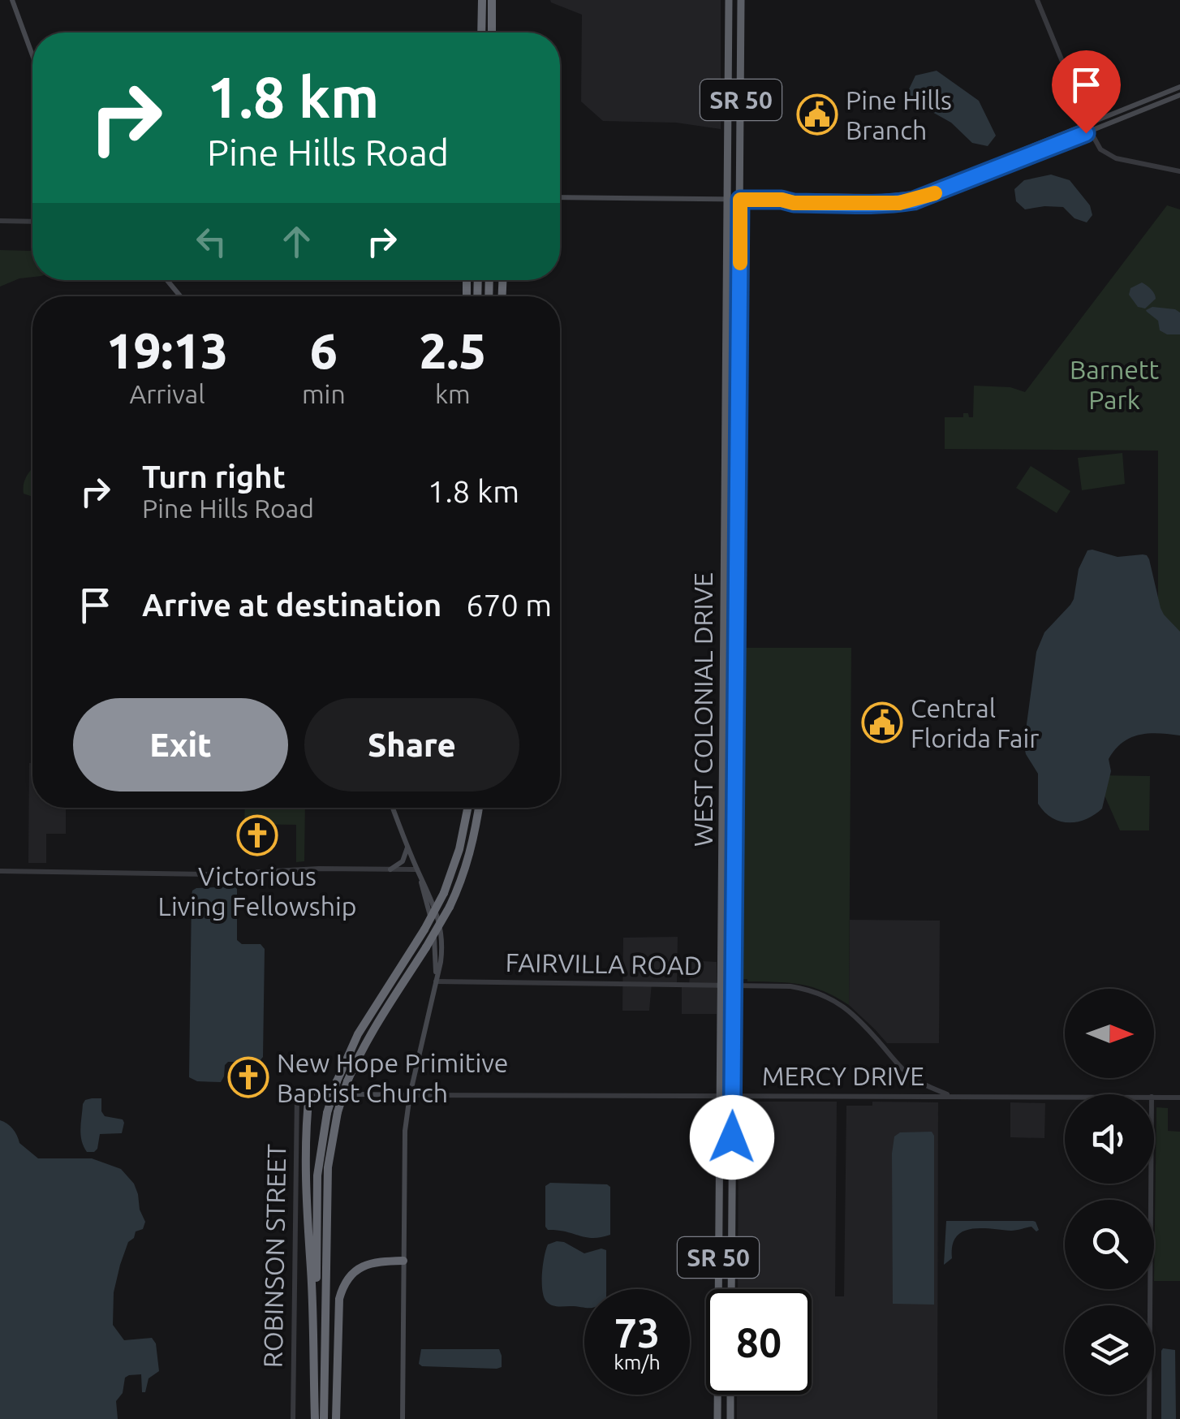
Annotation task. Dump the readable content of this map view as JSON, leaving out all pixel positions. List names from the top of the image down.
{
  "streets": {
    "highway": ["SR 50", "WEST COLONIAL DRIVE"],
    "street": ["FAIRVILLA ROAD", "MERCY DRIVE", "ROBINSON STREET"]
  },
  "crossings": [
    ["WEST COLONIAL DRIVE", "FAIRVILLA ROAD"],
    ["WEST COLONIAL DRIVE", "MERCY DRIVE"],
    ["FAIRVILLA ROAD", "MERCY DRIVE"]
  ],
  "parks": ["Barnett Park"],
  "places": {
    "public building": ["Pine Hills Branch", "Central Florida Fair"],
    "church": ["Victorious Living Fellowship", "New Hope Primitive Baptist Church"]
  },
  "north": "right",
  "page": {
    "turn": ["1.8 km", "Pine Hills Road"],
    "eta": [
      "19:13",
      "Arrival",
      "6",
      "min",
      "2.5",
      "km"
    ],
    "list": [
      {
        "name": "Turn right",
        "note": "Pine Hills Road",
        "value": "1.8 km"
      },
      {
        "name": "Arrive at destination",
        "value": "670 m"
      }
    ],
    "buttons": ["Exit", "Share"],
    "speed": "73 km/h",
    "limit": "80"
  }
}
